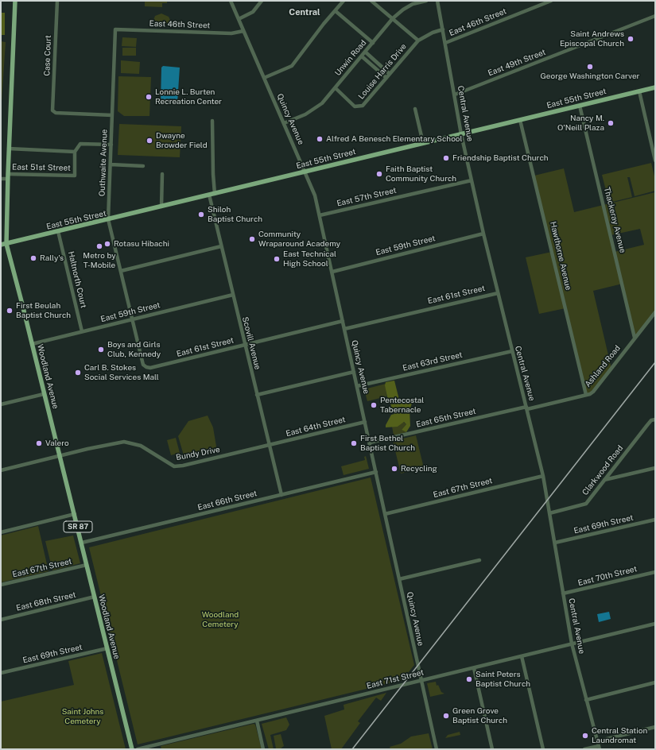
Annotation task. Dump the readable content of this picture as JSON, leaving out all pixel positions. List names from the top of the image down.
{
  "streets": {
    "main road": ["East 55th Street", "Woodland Avenue", "SR 87"],
    "street": [
      "East 46th Street",
      "Case Court",
      "Unwin Road",
      "East 49th Street",
      "Louise Harris Drive",
      "Central Avenue",
      "Quincy Avenue",
      "Outhwaite Avenue",
      "East 51st Street",
      "East 57th Street",
      "Thackeray Avenue",
      "East 59th Street",
      "Hawthorne Avenue",
      "Haltnorth Court",
      "East 61st Street",
      "Scovill Avenue",
      "East 63rd Street",
      "Ashland Road",
      "East 65th Street",
      "East 64th Street",
      "Bundy Drive",
      "Clarkwood Road",
      "East 67th Street",
      "East 66th Street",
      "East 69th Street",
      "East 70th Street",
      "East 68th Street",
      "East 71st Street"
    ]
  },
  "crossings": [
    ["East 46th Street", "Central Avenue"],
    ["East 46th Street", "Quincy Avenue"],
    ["East 46th Street", "Outhwaite Avenue"],
    ["Case Court", "Outhwaite Avenue"],
    ["Unwin Road", "Louise Harris Drive"],
    ["Unwin Road", "Quincy Avenue"],
    ["East 49th Street", "Central Avenue"],
    ["Louise Harris Drive", "Central Avenue"],
    ["East 55th Street", "Central Avenue"],
    ["East 55th Street", "Quincy Avenue"],
    ["East 55th Street", "Outhwaite Avenue"],
    ["East 55th Street", "Thackeray Avenue"],
    ["East 55th Street", "Hawthorne Avenue"],
    ["East 55th Street", "Haltnorth Court"],
    ["East 55th Street", "Scovill Avenue"],
    ["East 55th Street", "Woodland Avenue"],
    ["Central Avenue", "East 57th Street"],
    ["Central Avenue", "East 59th Street"],
    ["Central Avenue", "East 61st Street"],
    ["Central Avenue", "East 63rd Street"],
    ["Central Avenue", "Ashland Road"],
    ["Central Avenue", "East 65th Street"],
    ["Central Avenue", "Clarkwood Road"],
    ["Central Avenue", "East 67th Street"],
    ["Central Avenue", "East 69th Street"],
    ["Central Avenue", "East 70th Street"],
    ["Central Avenue", "East 71st Street"],
    ["Quincy Avenue", "East 57th Street"],
    ["Quincy Avenue", "East 59th Street"],
    ["Quincy Avenue", "East 61st Street"],
    ["Quincy Avenue", "East 63rd Street"],
    ["Quincy Avenue", "East 65th Street"],
    ["Quincy Avenue", "East 64th Street"],
    ["Quincy Avenue", "East 67th Street"],
    ["Quincy Avenue", "East 66th Street"],
    ["Quincy Avenue", "East 71st Street"],
    ["Outhwaite Avenue", "East 59th Street"],
    ["Outhwaite Avenue", "East 61st Street"],
    ["East 51st Street", "Woodland Avenue"],
    ["Thackeray Avenue", "Ashland Road"],
    ["East 59th Street", "Haltnorth Court"],
    ["East 59th Street", "Scovill Avenue"],
    ["East 59th Street", "Woodland Avenue"],
    ["Hawthorne Avenue", "Ashland Road"],
    ["East 61st Street", "Scovill Avenue"],
    ["Scovill Avenue", "East 64th Street"],
    ["Scovill Avenue", "Bundy Drive"],
    ["Scovill Avenue", "East 66th Street"],
    ["Ashland Road", "East 65th Street"],
    ["Woodland Avenue", "Bundy Drive"],
    ["Woodland Avenue", "East 67th Street"],
    ["Woodland Avenue", "East 66th Street"],
    ["Woodland Avenue", "East 69th Street"],
    ["Woodland Avenue", "East 68th Street"],
    ["East 64th Street", "Bundy Drive"]
  ],
  "districts": ["Central"],
  "parks": ["Woodland Cemetery", "Saint Johns Cemetery"],
  "places": [
    "Saint Andrews Episcopal Church",
    "George Washington Carver",
    "Lonnie L. Burten Recreation Center",
    "Nancy M. O'Neill Plaza",
    "Alfred A Benesch Elementary School",
    "Dwayne Browder Field",
    "Friendship Baptist Church",
    "Faith Baptist Community Church",
    "Shiloh Baptist Church",
    "Community Wraparound Academy",
    "Rotasu Hibachi",
    "Metro by T-Mobile",
    "Rally's",
    "East Technical High School",
    "First Beulah Baptist Church",
    "Boys and Girls Club, Kennedy",
    "Carl B. Stokes Social Services Mall",
    "Pentecostal Tabernacle",
    "Valero",
    "First Bethel Baptist Church",
    "Recycling",
    "Saint Peters Baptist Church",
    "Green Grove Baptist Church",
    "Central Station Laundromat"
  ]
}
